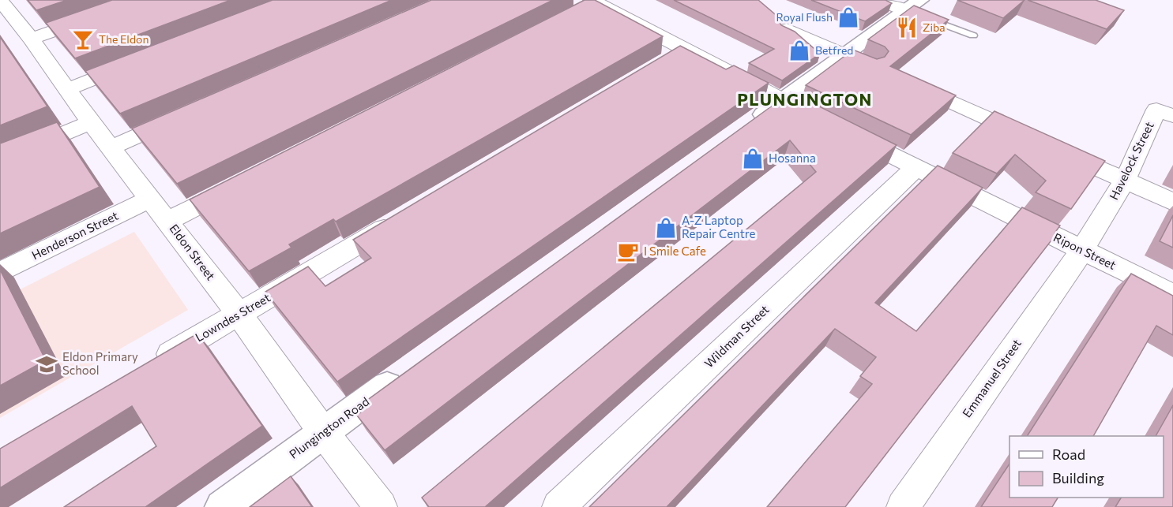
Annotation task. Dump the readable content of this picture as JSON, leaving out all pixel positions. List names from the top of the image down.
{
  "streets": {
    "street": [
      "Havelock Street",
      "Henderson Street",
      "Ripon Street",
      "Eldon Street",
      "Lowndes Street",
      "Wildman Street",
      "Emmanuel Street",
      "Plungington Road"
    ]
  },
  "crossings": [
    ["Havelock Street", "Ripon Street"],
    ["Havelock Street", "Emmanuel Street"],
    ["Henderson Street", "Eldon Street"],
    ["Ripon Street", "Wildman Street"],
    ["Ripon Street", "Emmanuel Street"],
    ["Eldon Street", "Lowndes Street"],
    ["Eldon Street", "Plungington Road"]
  ],
  "districts": ["PLUNGINGTON"],
  "places": {
    "shop": [
      "Royal Flush",
      "Betfred",
      "Hosanna",
      "A-Z Laptop Repair Centre"
    ],
    "restaurant": ["Ziba"],
    "bar": ["The Eldon"],
    "cafe": ["I Smile Cafe"],
    "school or university": ["Eldon Primary School"]
  },
  "legend": ["Road", "Building"]
}
